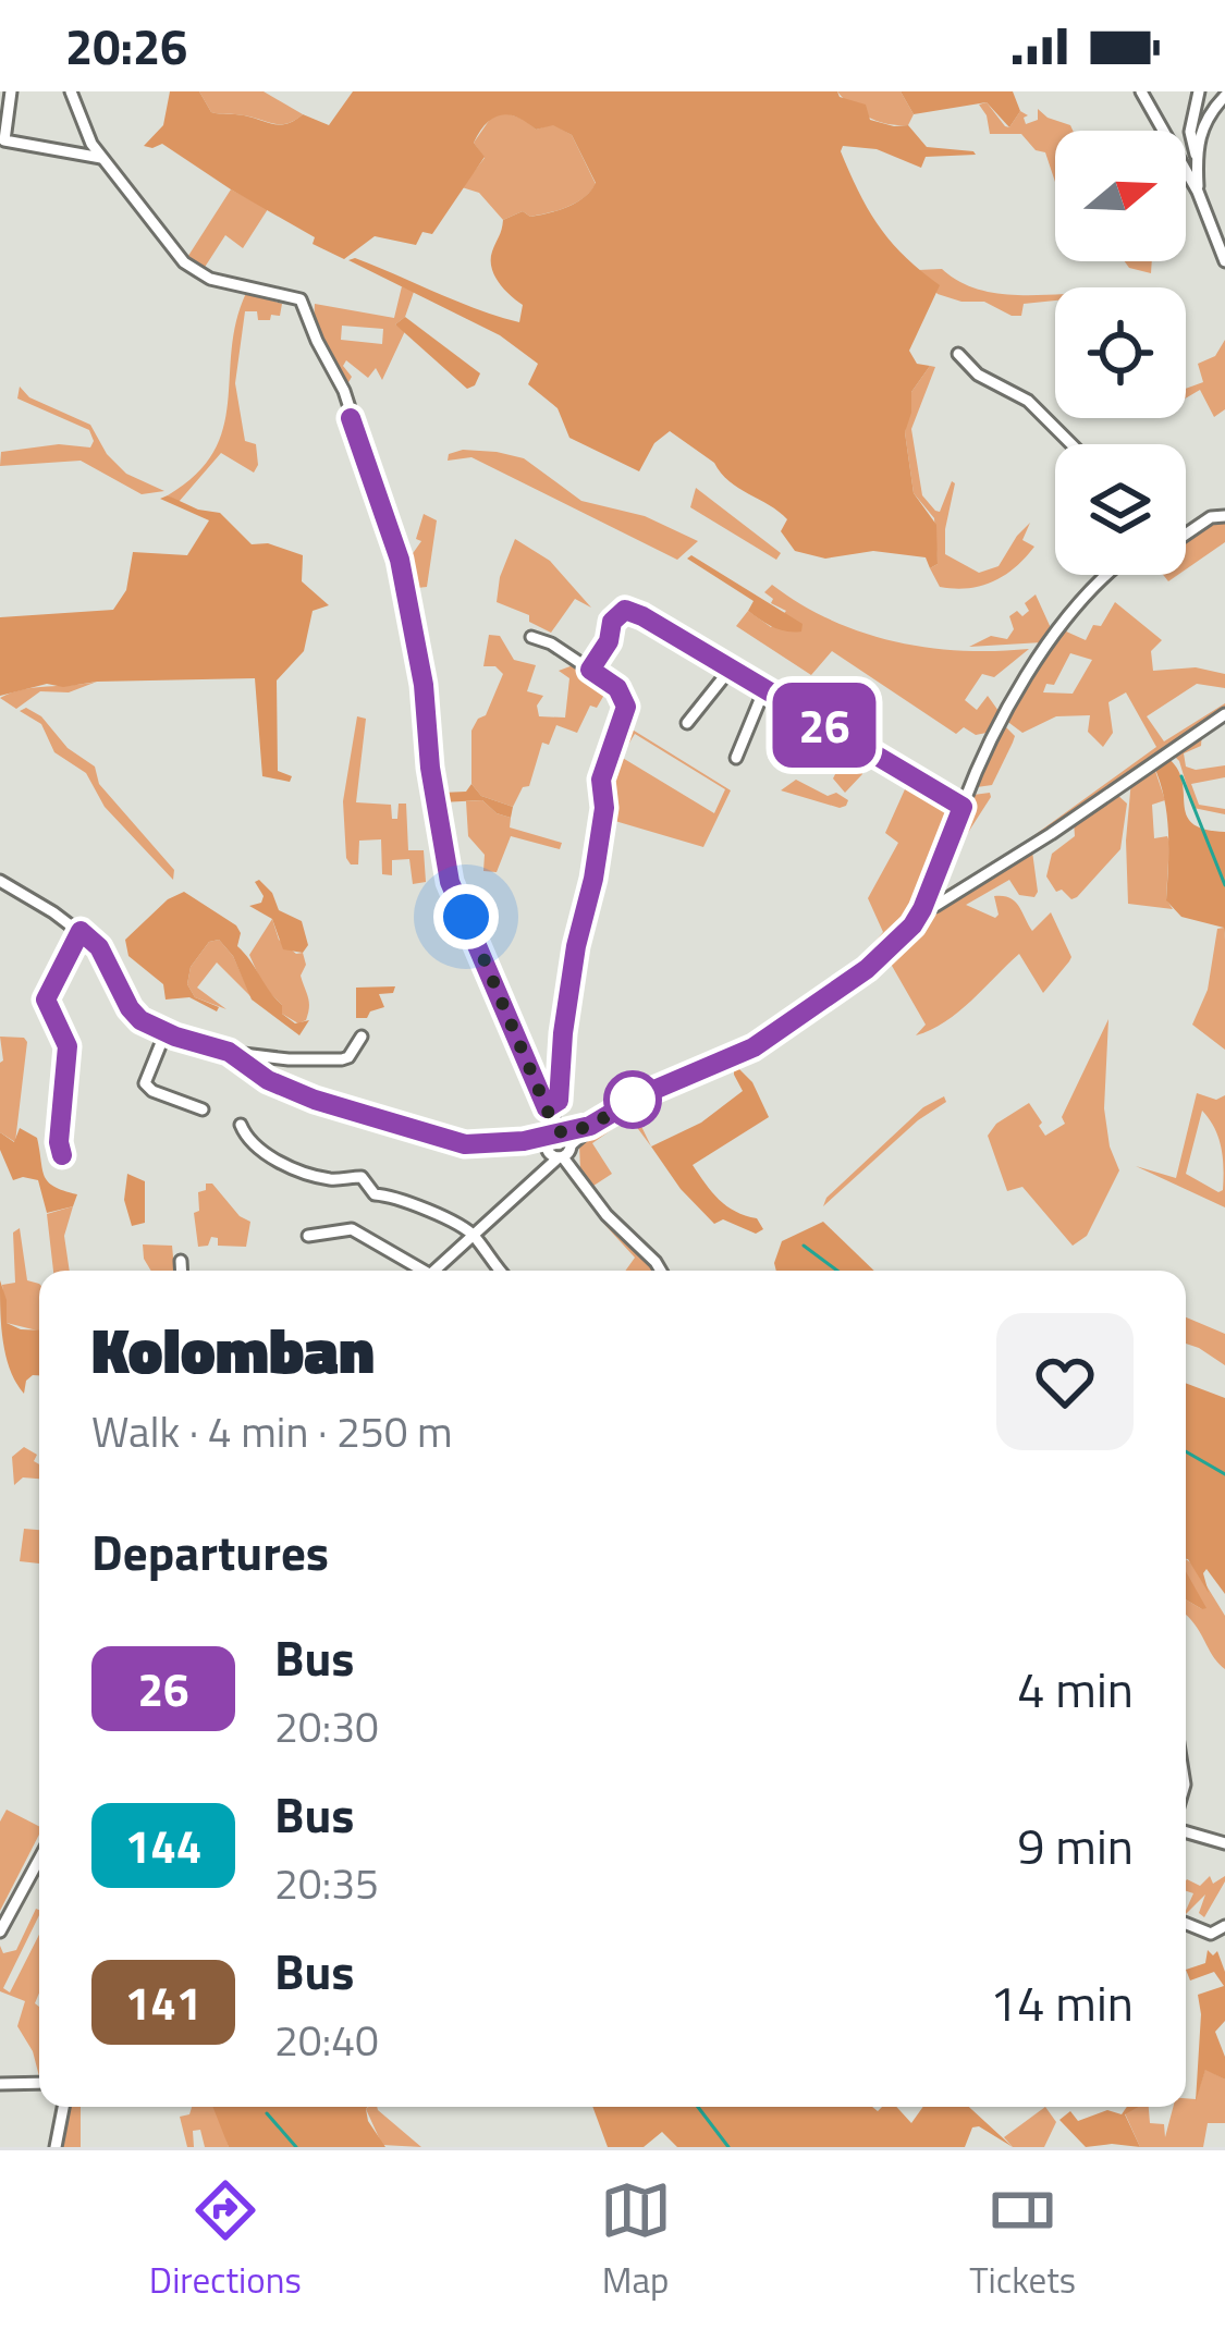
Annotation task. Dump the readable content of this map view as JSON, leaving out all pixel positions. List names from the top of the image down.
{
  "lines": ["bus line 26"],
  "north": "right",
  "page": {
    "status": "20:26",
    "on_map": "26",
    "heading": [
      ["Kolomban", "Walk · 4 min · 250 m"],
      "Departures"
    ],
    "list": [
      {
        "mark": "26",
        "name": "Bus",
        "note": "20:30",
        "value": "4 min"
      },
      {
        "mark": "144",
        "name": "Bus",
        "note": "20:35",
        "value": "9 min"
      },
      {
        "mark": "141",
        "name": "Bus",
        "note": "20:40",
        "value": "14 min"
      }
    ],
    "tabs": ["Directions", "Map", "Tickets"]
  }
}
